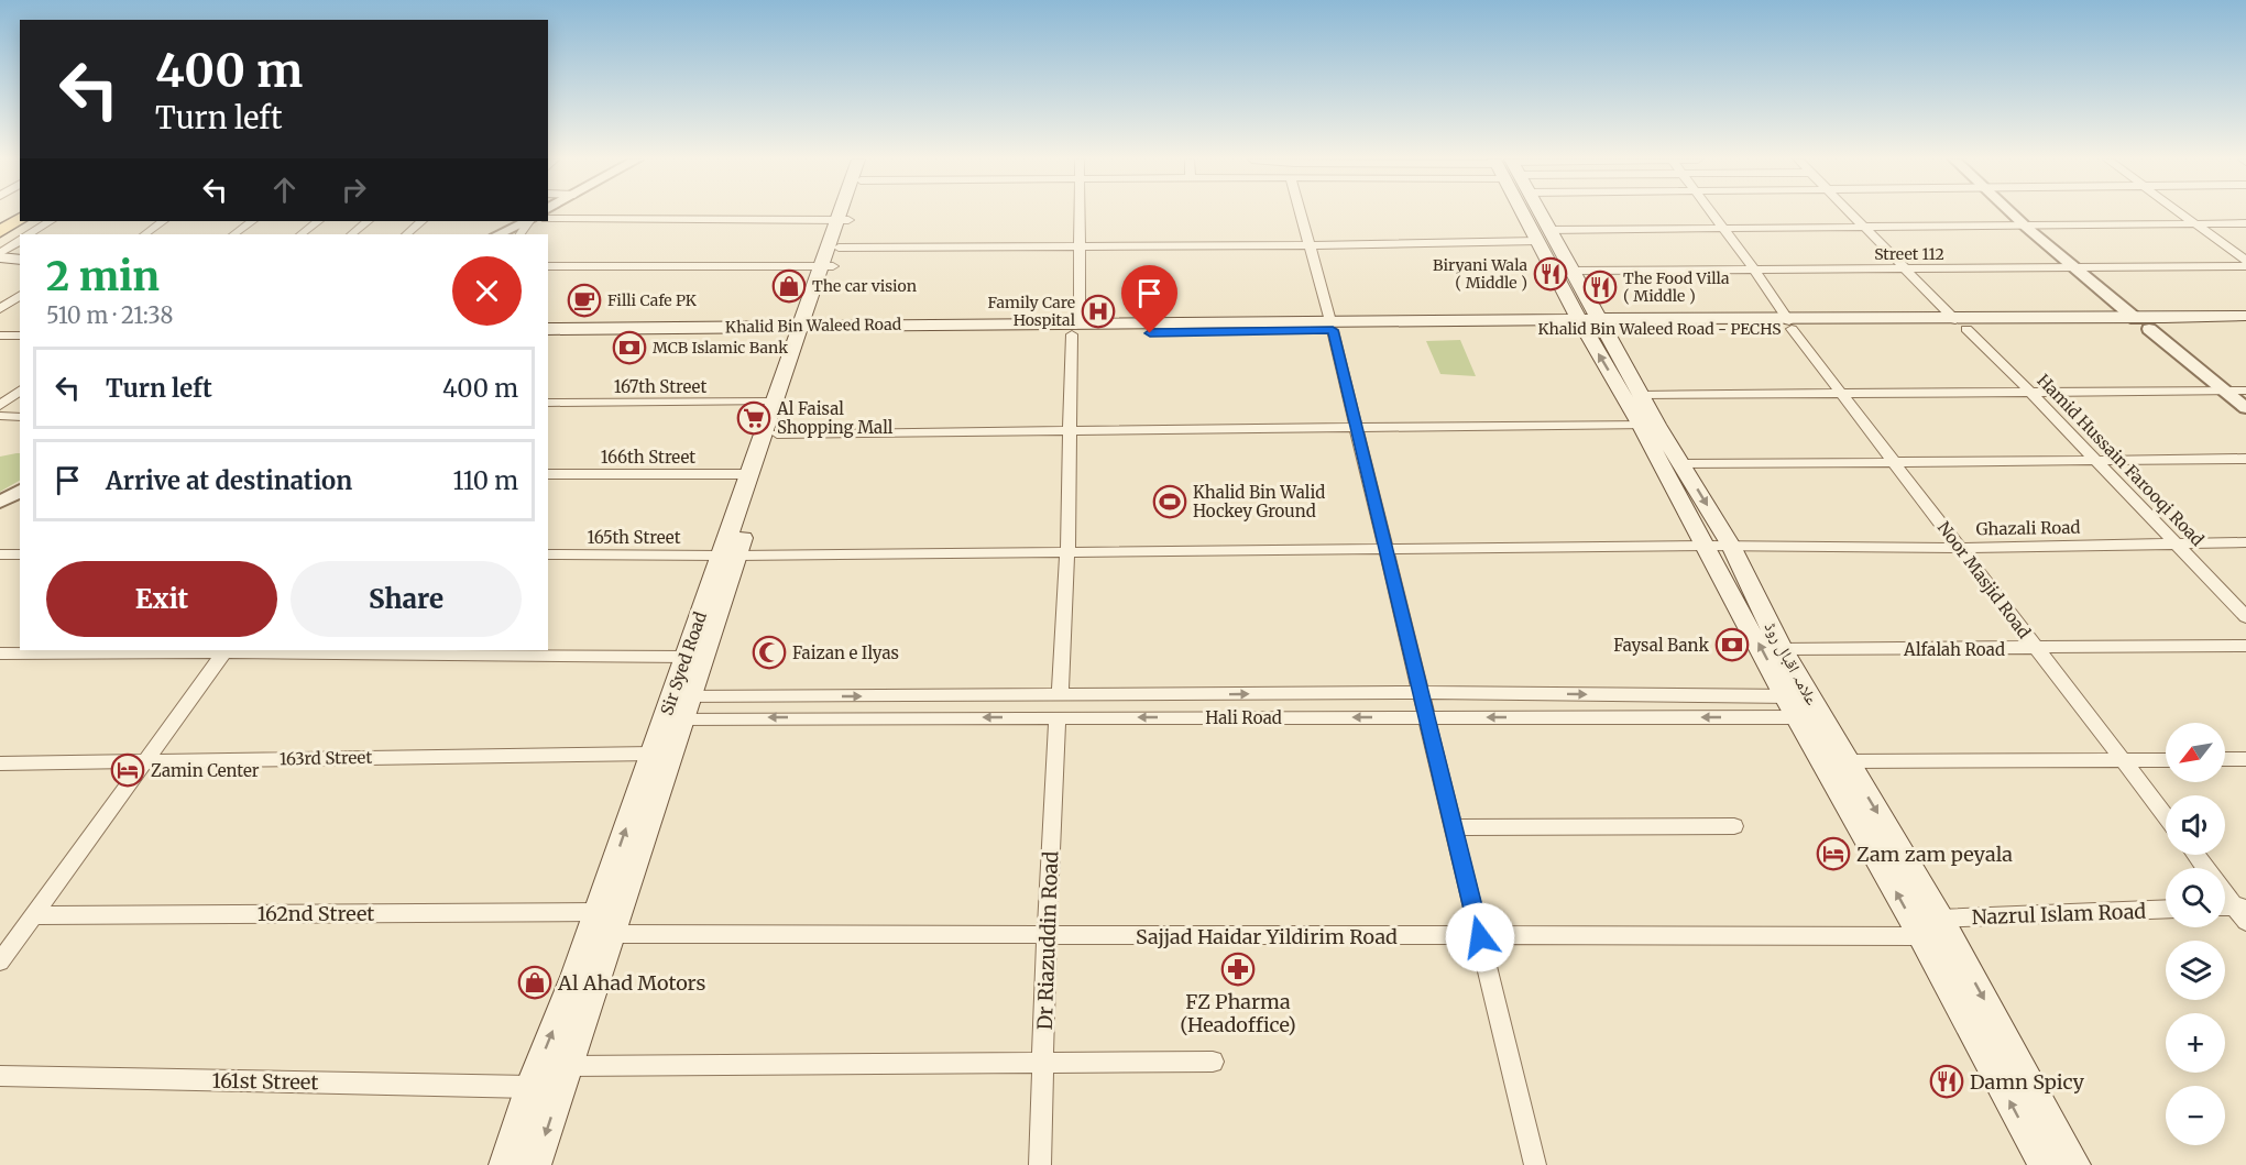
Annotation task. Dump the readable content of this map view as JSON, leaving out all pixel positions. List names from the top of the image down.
{
  "streets": {
    "main road": [
      "Khalid Bin Waleed Road",
      "Khalid Bin Waleed Road - PECHS",
      "Sir Syed Road",
      "علامہ اقبال روڈ"
    ],
    "street": [
      "Street 112",
      "167th Street",
      "166th Street",
      "Hamid Hussain Farooqi Road",
      "Ghazali Road",
      "165th Street",
      "Noor Masjid Road",
      "Alfalah Road",
      "Hali Road",
      "163rd Street",
      "162nd Street",
      "Nazrul Islam Road",
      "Sajjad Haidar Yildirim Road",
      "Dr Riazuddin Road",
      "161st Street"
    ]
  },
  "crossings": [
    ["Street 112", "Hamid Hussain Farooqi Road"],
    ["Street 112", "Noor Masjid Road"],
    ["Street 112", "علامہ اقبال روڈ"],
    ["Khalid Bin Waleed Road", "Khalid Bin Waleed Road - PECHS"],
    ["Khalid Bin Waleed Road", "Sir Syed Road"],
    ["Khalid Bin Waleed Road - PECHS", "Hamid Hussain Farooqi Road"],
    ["Khalid Bin Waleed Road - PECHS", "Noor Masjid Road"],
    ["Khalid Bin Waleed Road - PECHS", "علامہ اقبال روڈ"],
    ["167th Street", "Sir Syed Road"],
    ["167th Street", "علامہ اقبال روڈ"],
    ["166th Street", "Sir Syed Road"],
    ["Hamid Hussain Farooqi Road", "Ghazali Road"],
    ["Ghazali Road", "165th Street"],
    ["Ghazali Road", "Noor Masjid Road"],
    ["Ghazali Road", "علامہ اقبال روڈ"],
    ["165th Street", "Sir Syed Road"],
    ["Noor Masjid Road", "Alfalah Road"],
    ["Alfalah Road", "علامہ اقبال روڈ"],
    ["Sir Syed Road", "Hali Road"],
    ["Sir Syed Road", "163rd Street"],
    ["Sir Syed Road", "162nd Street"],
    ["Sir Syed Road", "Sajjad Haidar Yildirim Road"],
    ["Sir Syed Road", "161st Street"],
    ["علامہ اقبال روڈ", "Hali Road"],
    ["علامہ اقبال روڈ", "Nazrul Islam Road"],
    ["علامہ اقبال روڈ", "Sajjad Haidar Yildirim Road"],
    ["Hali Road", "Dr Riazuddin Road"],
    ["162nd Street", "Sajjad Haidar Yildirim Road"],
    ["Sajjad Haidar Yildirim Road", "Dr Riazuddin Road"]
  ],
  "places": {
    "restaurant": ["Biryani Wala ( Middle )", "The Food Villa ( Middle )", "Damn Spicy"],
    "shop": ["The car vision", "Al Ahad Motors"],
    "cafe": ["Filli Cafe PK"],
    "hospital": ["Family Care Hospital"],
    "bank": ["MCB Islamic Bank", "Faysal Bank"],
    "supermarket": ["Al Faisal Shopping Mall"],
    "sports": ["Khalid Bin Walid Hockey Ground"],
    "mosque": ["Faizan e Ilyas"],
    "hotel": ["Zamin Center", "Zam zam peyala"],
    "pharmacy": ["FZ Pharma (Headoffice)"]
  },
  "north": "bottom left",
  "page": {
    "turn": ["400 m", "Turn left"],
    "heading": ["2 min", "510 m · 21:38"],
    "list": [
      {
        "name": "Turn left",
        "value": "400 m"
      },
      {
        "name": "Arrive at destination",
        "value": "110 m"
      }
    ],
    "buttons": ["Exit", "Share"],
    "map_buttons": ["+", "−"]
  }
}
